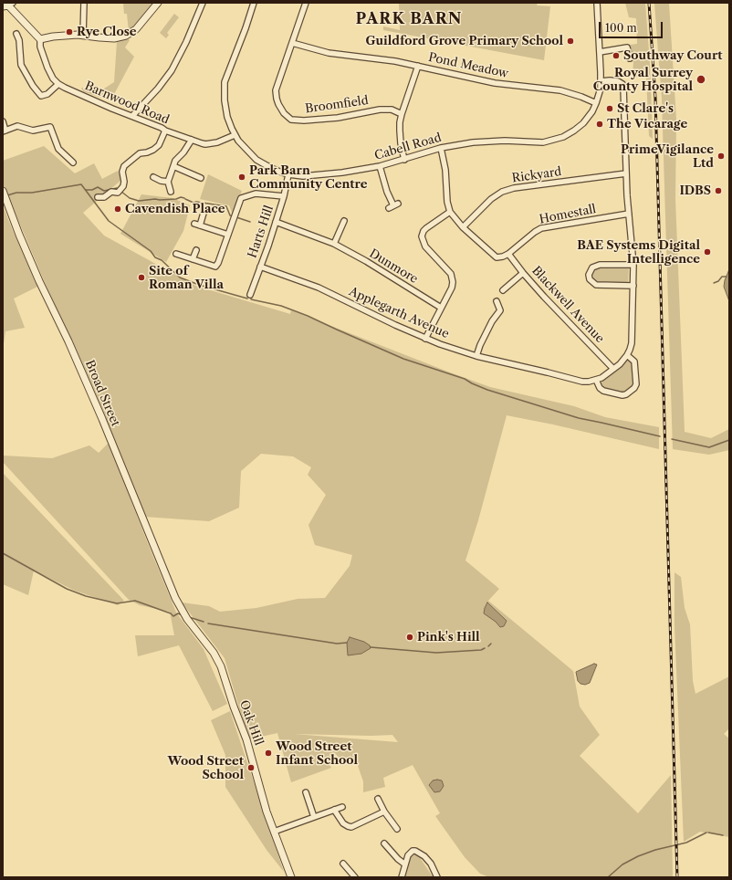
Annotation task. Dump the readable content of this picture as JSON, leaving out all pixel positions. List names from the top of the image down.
{
  "streets": {
    "street": [
      "Pond Meadow",
      "Barnwood Road",
      "Broomfield",
      "Cabell Road",
      "Rickyard",
      "Homestall",
      "Harts Hill",
      "Dunmore",
      "Blackwell Avenue",
      "Applegarth Avenue",
      "Broad Street",
      "Oak Hill"
    ]
  },
  "crossings": [
    ["Pond Meadow", "Broomfield"],
    ["Pond Meadow", "Cabell Road"],
    ["Barnwood Road", "Cabell Road"],
    ["Cabell Road", "Harts Hill"],
    ["Homestall", "Blackwell Avenue"],
    ["Harts Hill", "Dunmore"],
    ["Harts Hill", "Applegarth Avenue"],
    ["Blackwell Avenue", "Applegarth Avenue"],
    ["Broad Street", "Oak Hill"]
  ],
  "districts": ["PARK BARN"],
  "places": [
    "Rye Close",
    "Guildford Grove Primary School",
    "Southway Court",
    "Royal Surrey County Hospital",
    "St Clare's",
    "The Vicarage",
    "PrimeVigilance Ltd",
    "Park Barn Community Centre",
    "IDBS",
    "Cavendish Place",
    "BAE Systems Digital Intelligence",
    "Site of Roman Villa",
    "Pink's Hill",
    "Wood Street Infant School",
    "Wood Street School"
  ],
  "scale_bar": "100 m"
}
